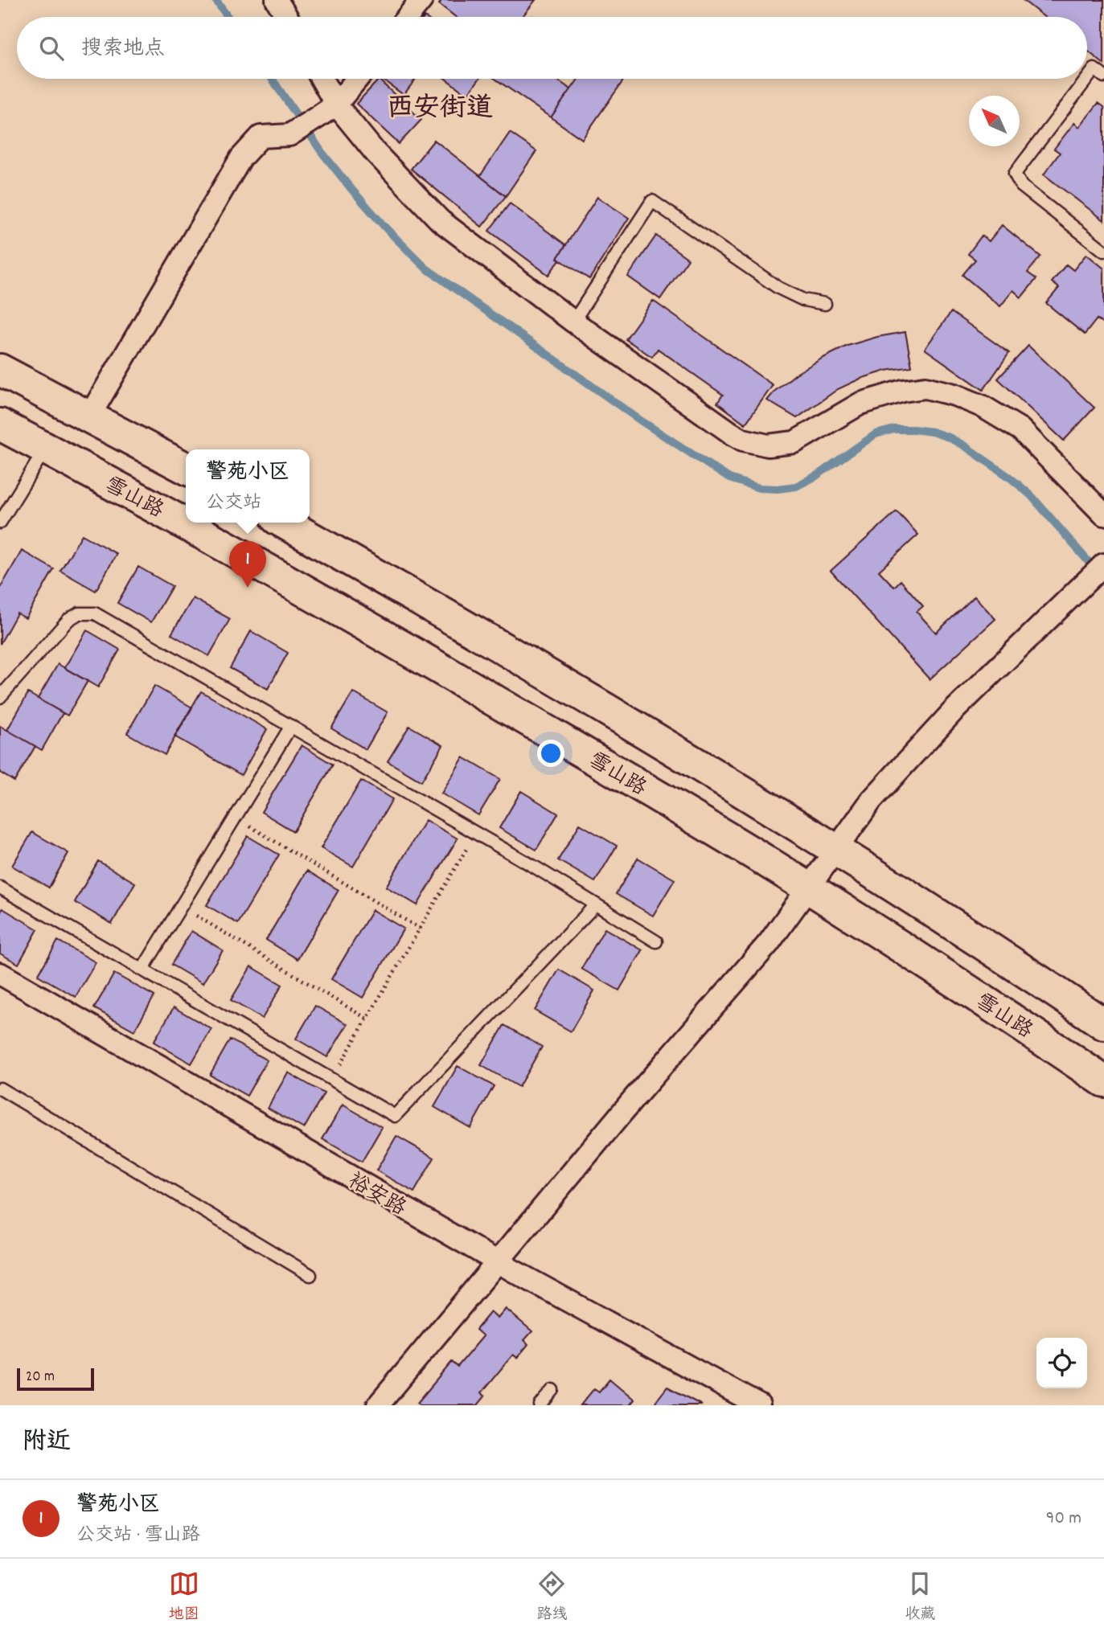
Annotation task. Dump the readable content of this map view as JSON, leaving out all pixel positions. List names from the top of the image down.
{
  "streets": {
    "main road": ["雪山路"],
    "street": ["裕安路"]
  },
  "districts": ["西安街道"],
  "scale_bar": "20 m",
  "north": "top left",
  "page": {
    "search": "搜索地点",
    "popup": ["警苑小区", "公交站"],
    "pins": "1",
    "scale": "20 m",
    "heading": "附近",
    "list": [
      {
        "mark": "1",
        "name": "警苑小区",
        "note": "公交站 · 雪山路",
        "value": "90 m"
      }
    ],
    "nav": ["地图", "路线", "收藏"]
  }
}
